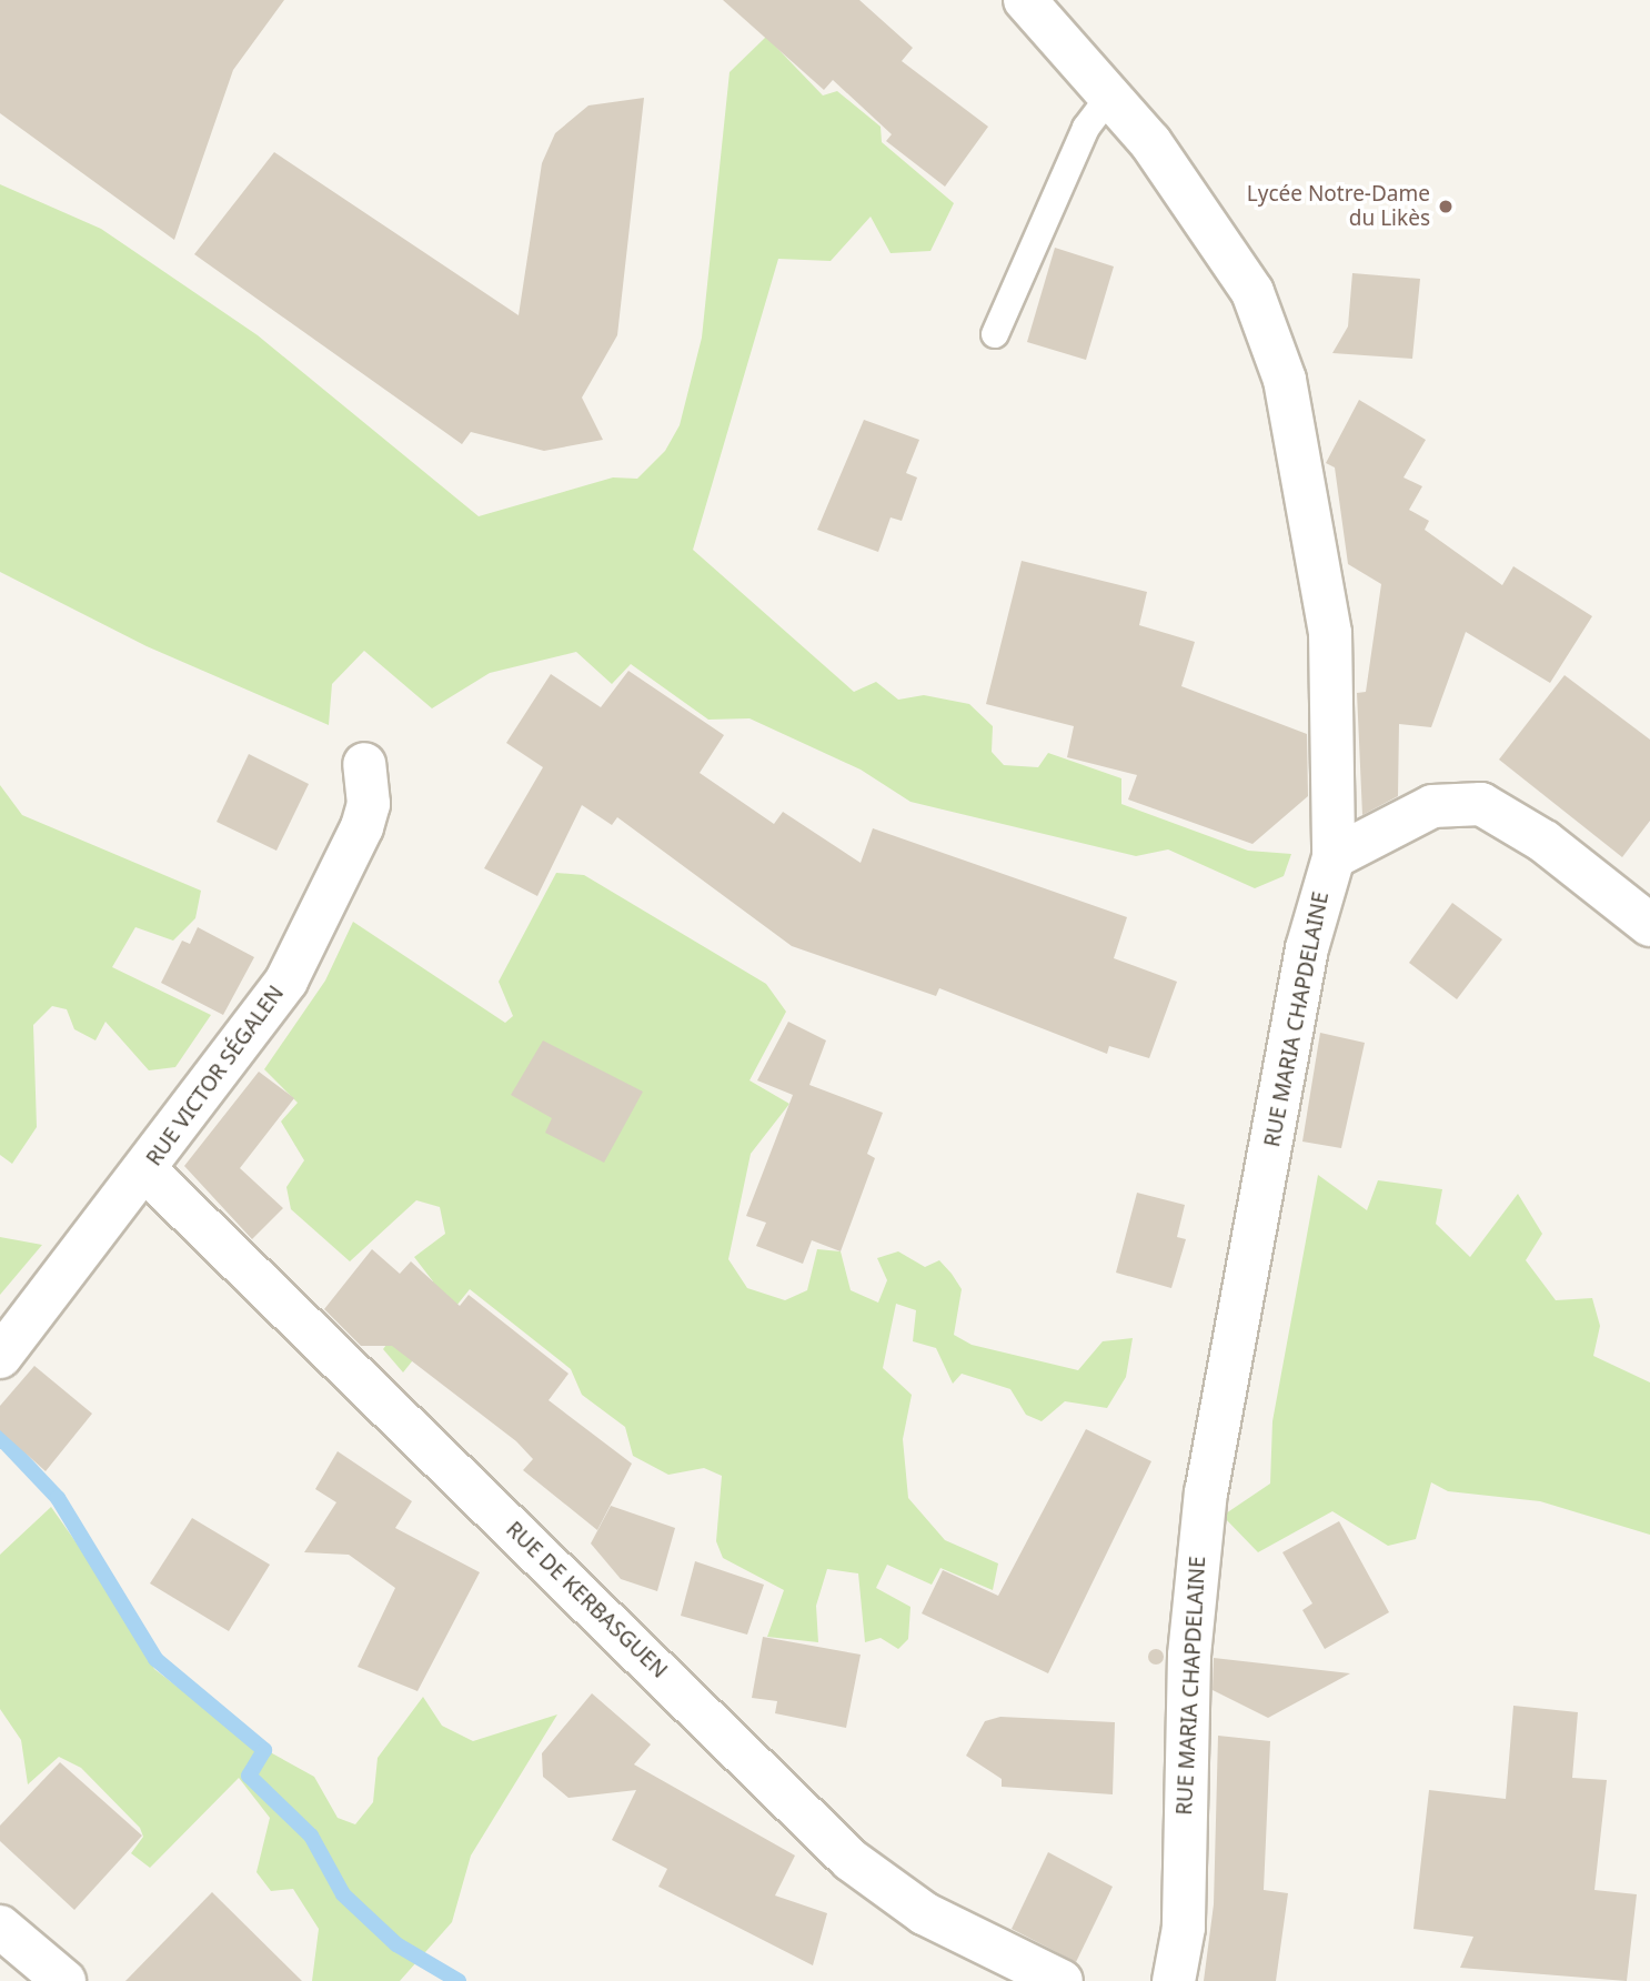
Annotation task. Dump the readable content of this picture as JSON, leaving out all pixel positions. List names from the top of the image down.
{
  "streets": {
    "street": ["RUE MARIA CHAPDELAINE", "RUE VICTOR SÉGALEN", "RUE DE KERBASGUEN"]
  },
  "crossings": [
    ["RUE VICTOR SÉGALEN", "RUE DE KERBASGUEN"]
  ],
  "places": ["Lycée Notre-Dame du Likès"]
}
